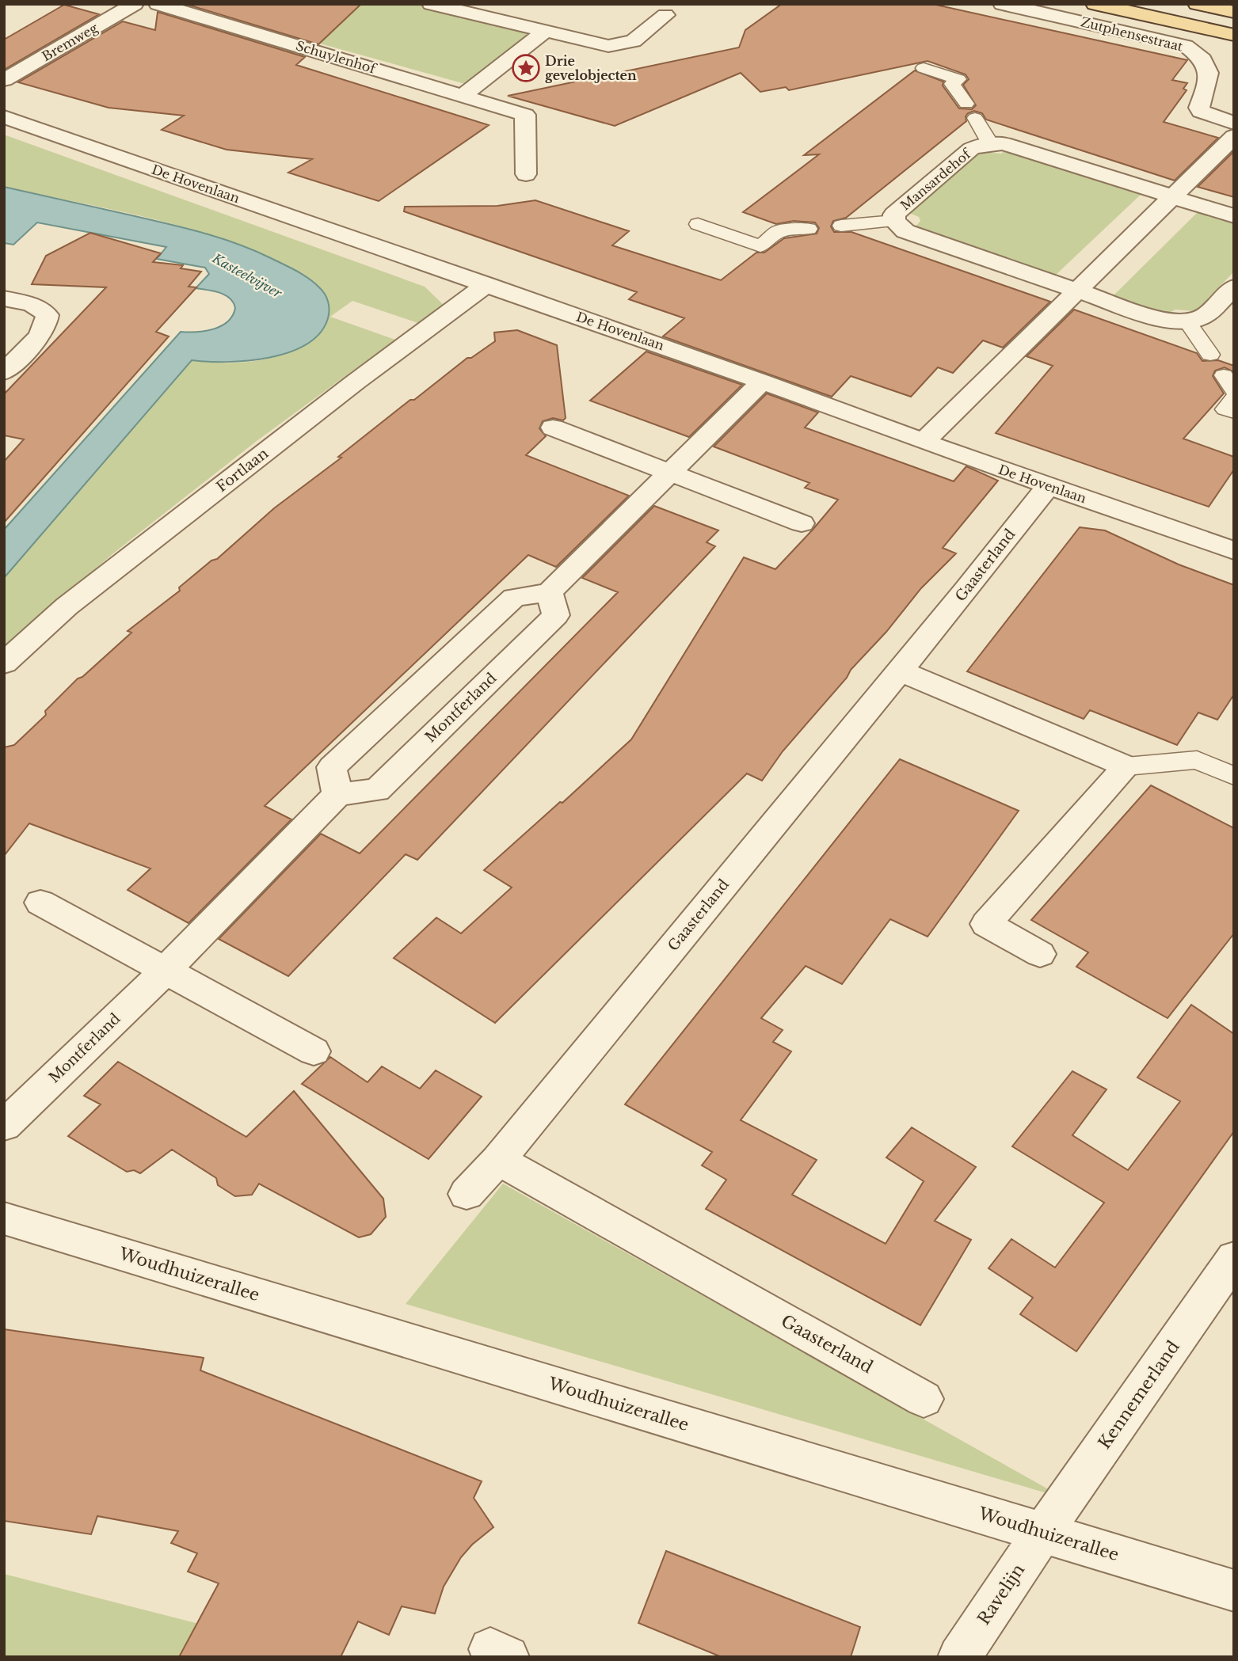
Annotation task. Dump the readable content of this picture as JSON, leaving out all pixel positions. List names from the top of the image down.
{
  "streets": {
    "main road": ["Zutphensestraat"],
    "street": [
      "Bremweg",
      "Schuylenhof",
      "Mansardehof",
      "De Hovenlaan",
      "Fortlaan",
      "Gaasterland",
      "Montferland",
      "Woudhuizerallee",
      "Kennemerland",
      "Ravelijn"
    ]
  },
  "crossings": [
    ["De Hovenlaan", "Fortlaan"],
    ["De Hovenlaan", "Gaasterland"],
    ["Woudhuizerallee", "Kennemerland"],
    ["Woudhuizerallee", "Ravelijn"],
    ["Kennemerland", "Ravelijn"]
  ],
  "water": ["Kasteelvijver"],
  "places": {
    "place": ["Drie gevelobjecten"]
  }
}
